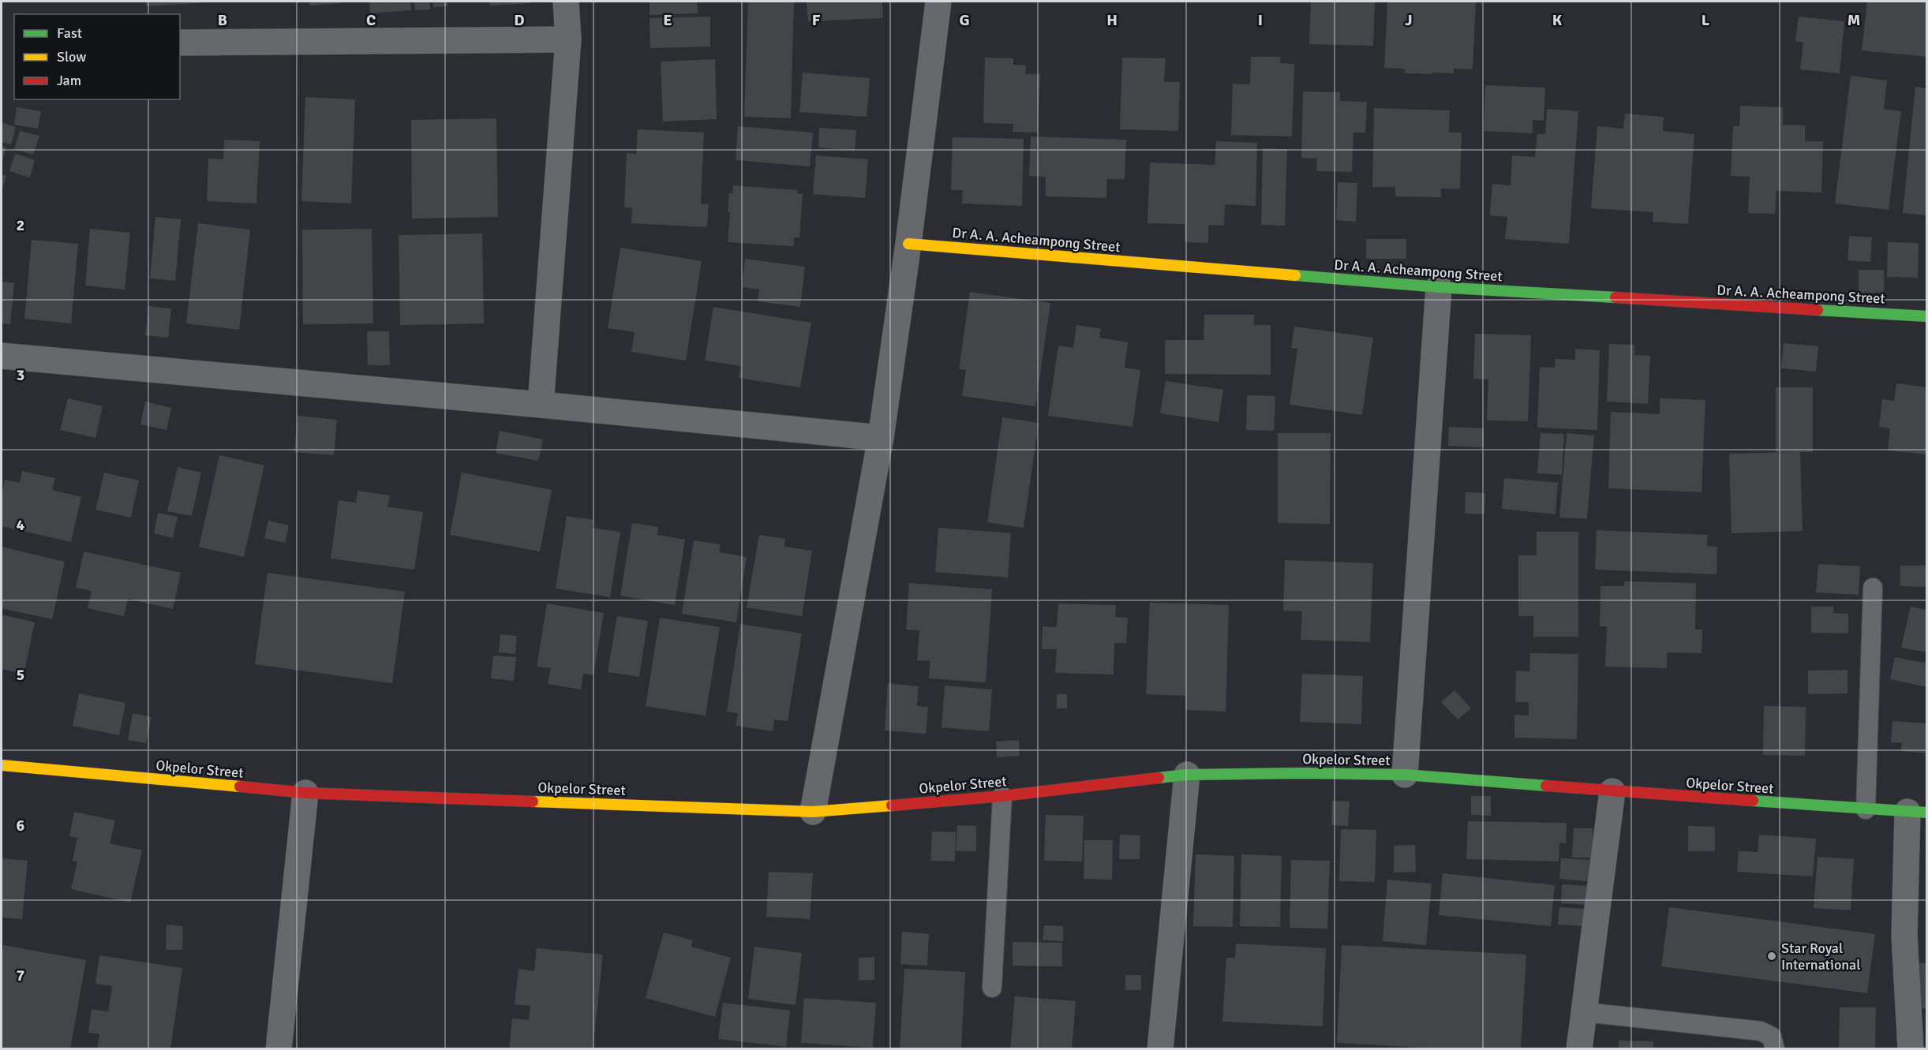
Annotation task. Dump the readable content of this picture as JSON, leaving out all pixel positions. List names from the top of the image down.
{
  "streets": {
    "street": ["Dr A. A. Acheampong Street", "Okpelor Street"]
  },
  "places": ["Star Royal International"],
  "legend": ["Fast", "Slow", "Jam"],
  "grid": {
    "columns": [
      "B",
      "C",
      "D",
      "E",
      "F",
      "G",
      "H",
      "I",
      "J",
      "K",
      "L",
      "M"
    ],
    "rows": [
      "2",
      "3",
      "4",
      "5",
      "6",
      "7"
    ]
  }
}
